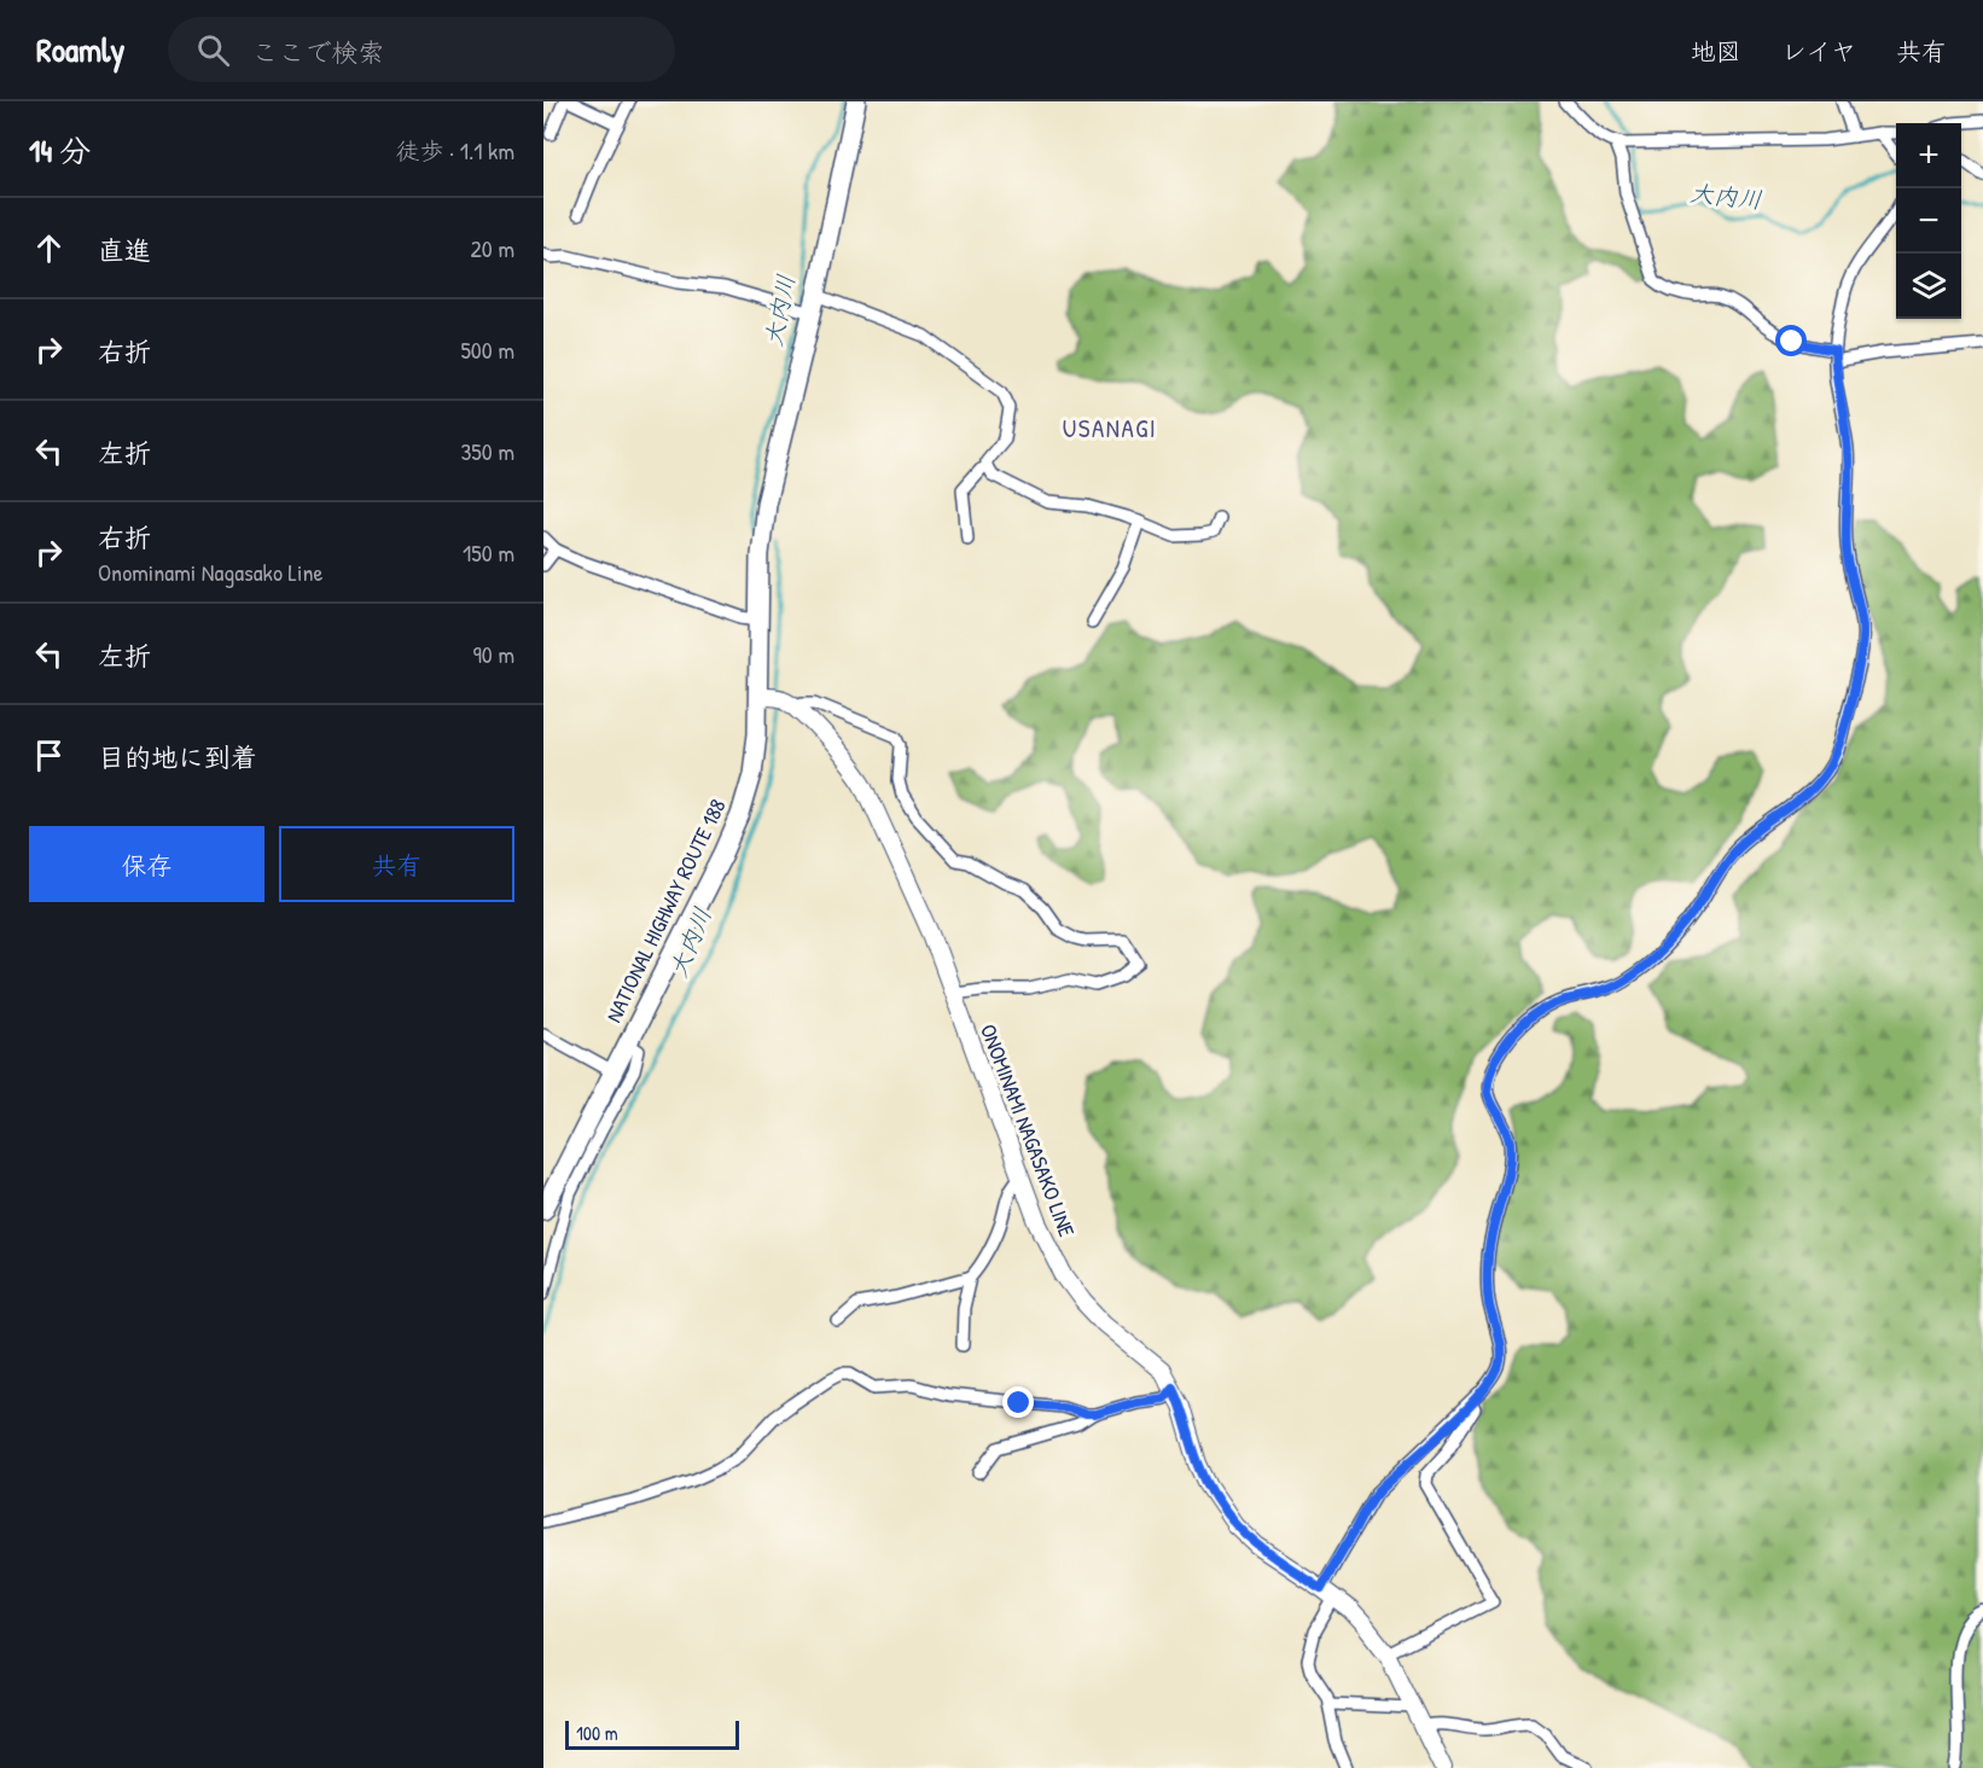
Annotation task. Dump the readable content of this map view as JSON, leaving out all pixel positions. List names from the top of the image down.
{
  "streets": {
    "highway": ["NATIONAL HIGHWAY ROUTE 188"],
    "main road": ["ONOMINAMI NAGASAKO LINE"]
  },
  "crossings": [
    ["NATIONAL HIGHWAY ROUTE 188", "ONOMINAMI NAGASAKO LINE"]
  ],
  "districts": ["USANAGI"],
  "water": ["大内川"],
  "scale_bar": "100 m",
  "page": {
    "header": "Roamly",
    "search": "ここで検索",
    "nav": ["地図", "レイヤ", "共有"],
    "heading": ["14 分", "徒歩 · 1.1 km"],
    "map_buttons": ["+", "−"],
    "list": [
      ["直進", "20 m"],
      ["右折", "500 m"],
      ["左折", "350 m"],
      ["右折", "Onominami Nagasako Line", "150 m"],
      ["左折", "90 m"],
      "目的地に到着"
    ],
    "buttons": ["保存", "共有"],
    "scale": "100 m"
  }
}
